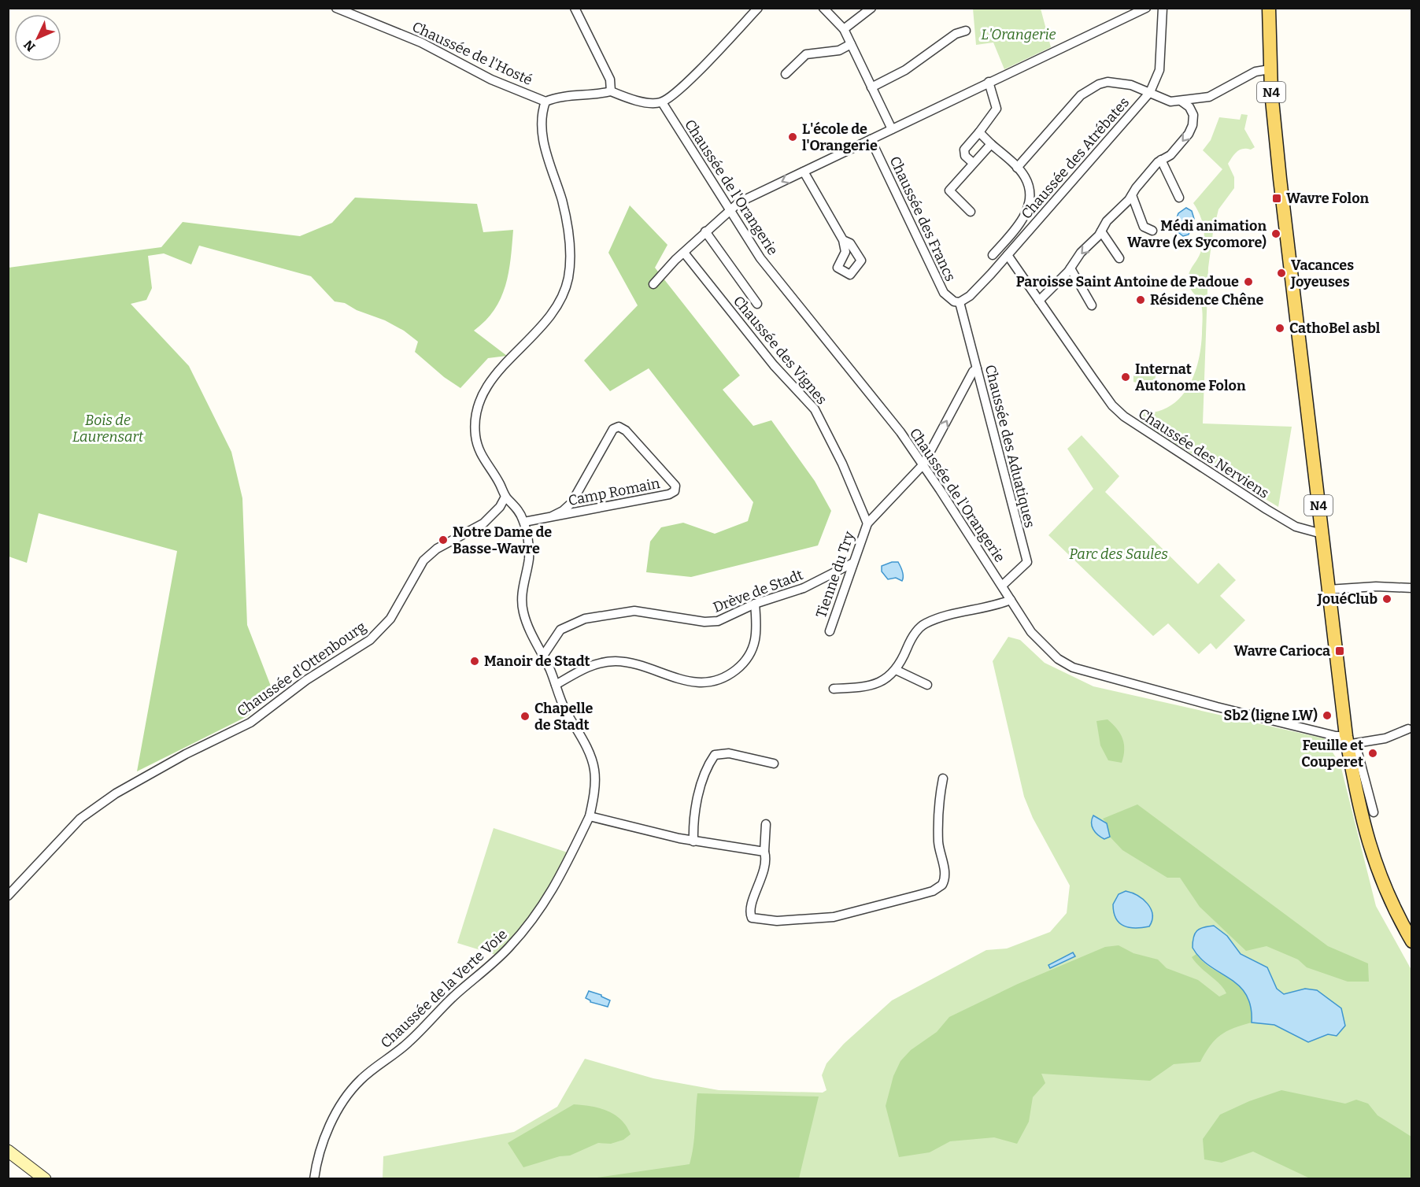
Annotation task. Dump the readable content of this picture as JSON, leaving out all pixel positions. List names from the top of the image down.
{
  "streets": {
    "main road": ["N4"],
    "street": [
      "Chaussée de l'Hosté",
      "Chaussée des Atrébates",
      "Chaussée de l'Orangerie",
      "Chaussée des Francs",
      "Chaussée des Vignes",
      "Chaussée des Aduatiques",
      "Chaussée des Nerviens",
      "Camp Romain",
      "Tienne du Try",
      "Drève de Stadt",
      "Chaussée d'Ottenbourg",
      "Chaussée de la Verte Voie"
    ]
  },
  "crossings": [
    ["N4", "Chaussée de l'Orangerie"],
    ["N4", "Chaussée des Nerviens"],
    ["Chaussée des Atrébates", "Chaussée des Francs"],
    ["Chaussée des Atrébates", "Chaussée des Aduatiques"],
    ["Chaussée des Atrébates", "Chaussée des Nerviens"],
    ["Chaussée de l'Orangerie", "Chaussée des Aduatiques"],
    ["Chaussée de l'Orangerie", "Tienne du Try"],
    ["Chaussée des Francs", "Chaussée des Aduatiques"],
    ["Chaussée des Vignes", "Tienne du Try"],
    ["Chaussée des Aduatiques", "Tienne du Try"],
    ["Camp Romain", "Chaussée de la Verte Voie"],
    ["Tienne du Try", "Drève de Stadt"],
    ["Drève de Stadt", "Chaussée de la Verte Voie"],
    ["Chaussée d'Ottenbourg", "Chaussée de la Verte Voie"]
  ],
  "one_way": ["Tienne du Try"],
  "parks": ["L'Orangerie", "Bois de Laurensart", "Parc des Saules"],
  "places": {
    "other": [
      "L'école de l'Orangerie",
      "Médi animation Wavre (ex Sycomore)",
      "Vacances Joyeuses",
      "Paroisse Saint Antoine de Padoue",
      "Résidence Chêne",
      "CathoBel asbl",
      "Internat Autonome Folon",
      "Notre Dame de Basse-Wavre",
      "JouéClub",
      "Manoir de Stadt",
      "Sb2 (ligne LW)",
      "Chapelle de Stadt",
      "Feuille et Couperet"
    ],
    "transit": ["Wavre Folon", "Wavre Carioca"]
  },
  "north": "bottom left"
}
